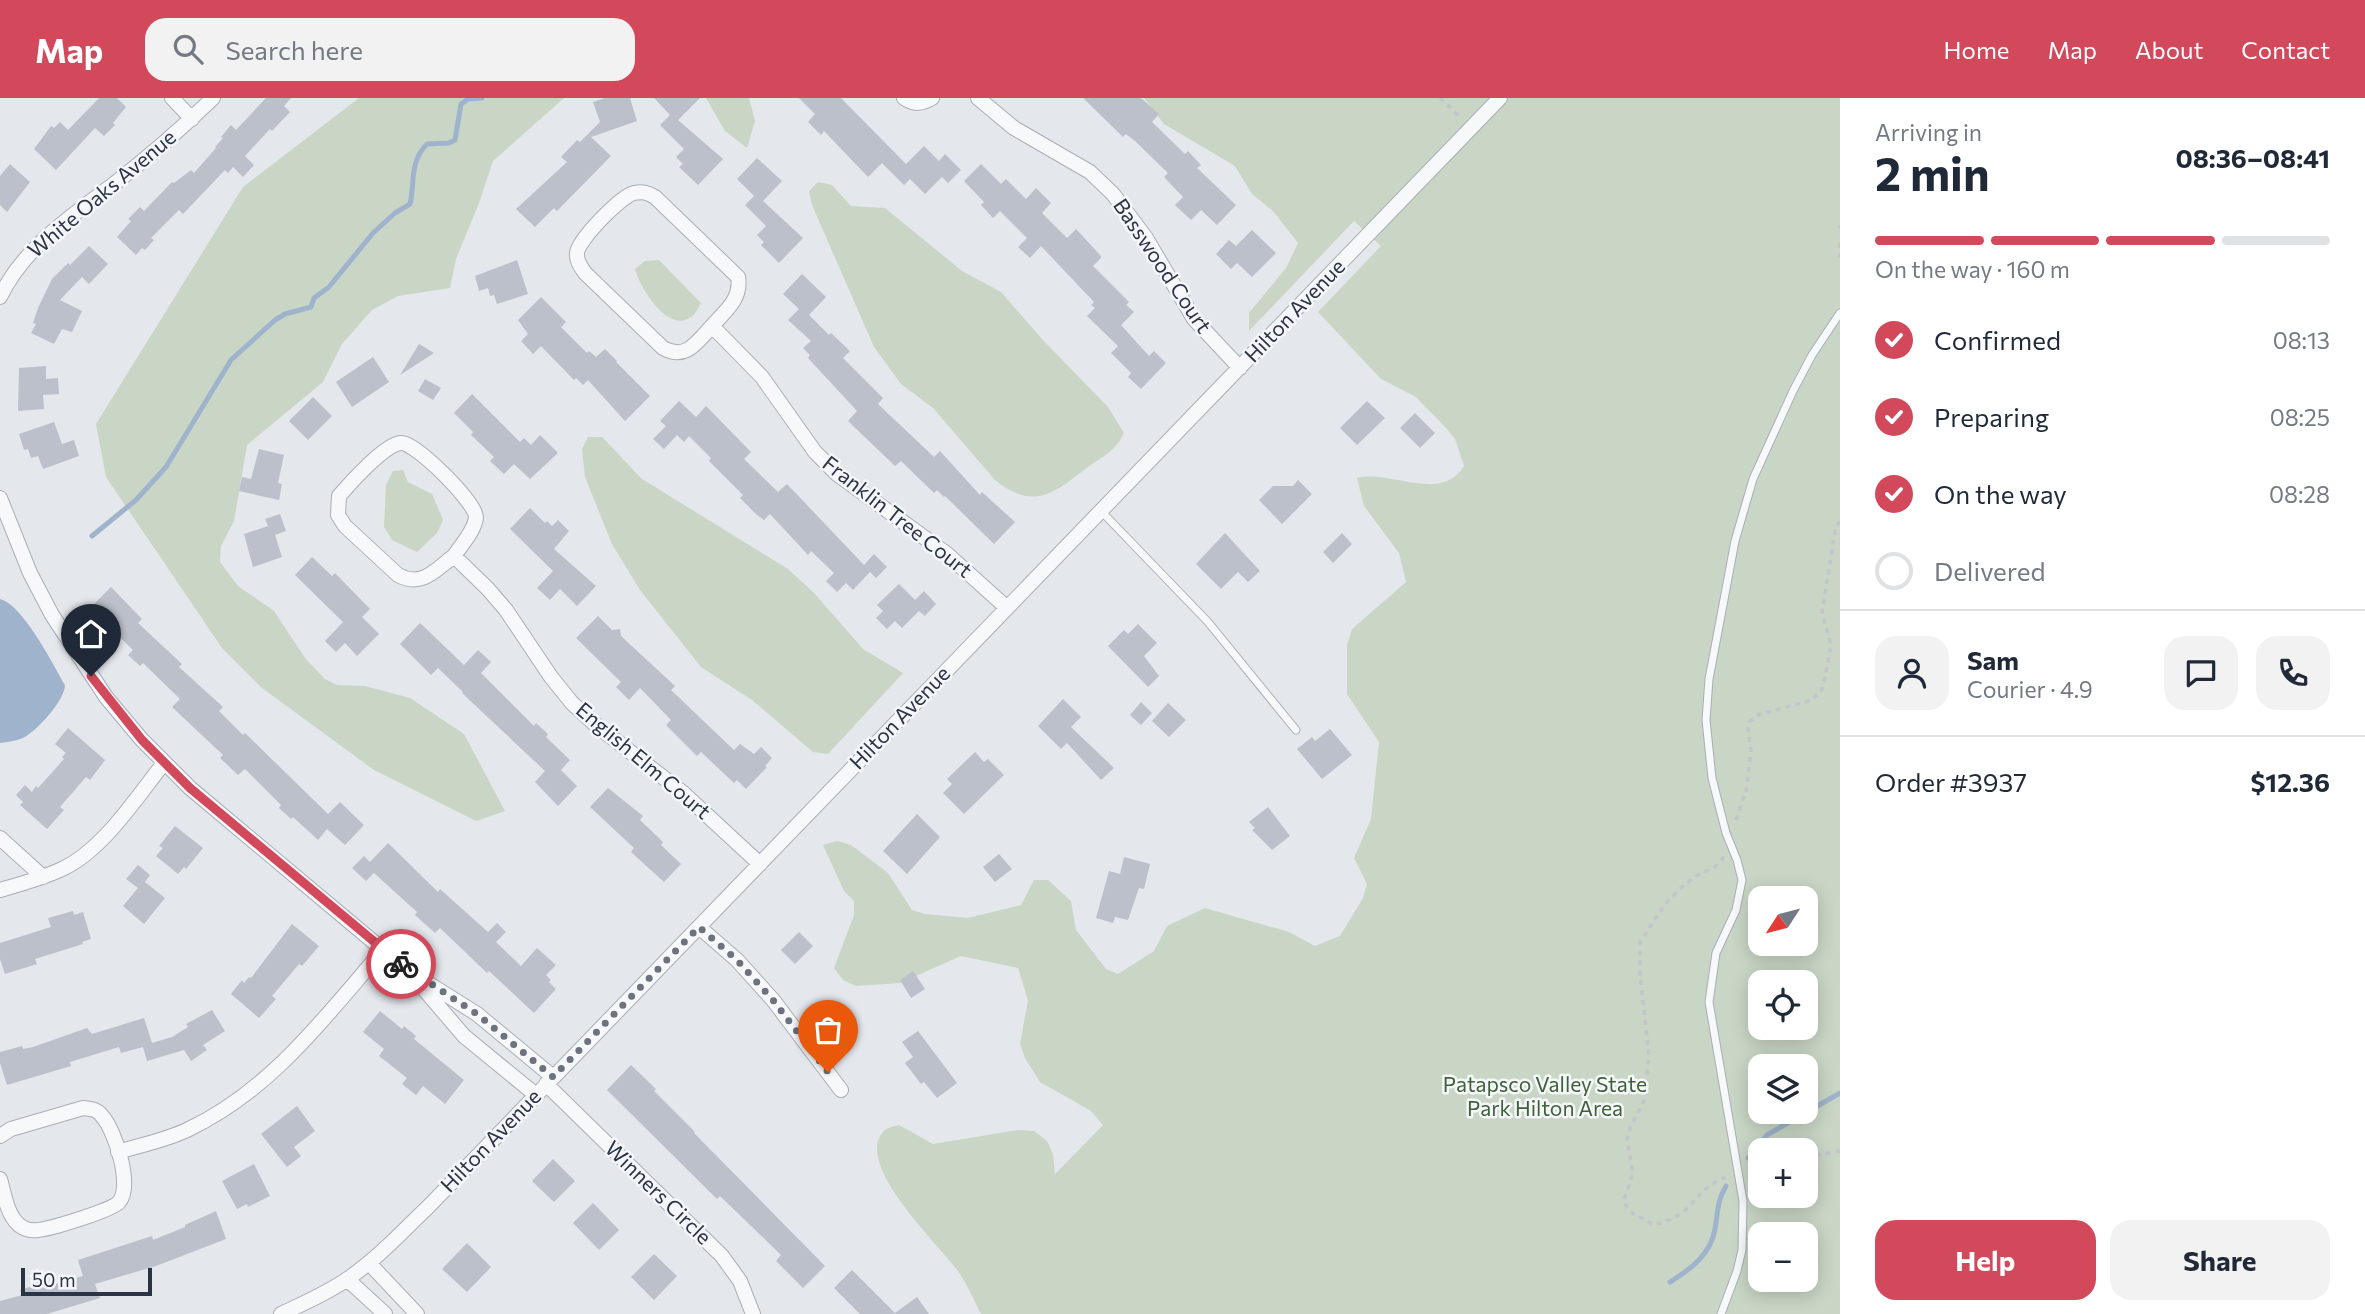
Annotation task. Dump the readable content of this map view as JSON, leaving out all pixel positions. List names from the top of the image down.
{
  "streets": {
    "street": [
      "White Oaks Avenue",
      "Basswood Court",
      "Hilton Avenue",
      "Franklin Tree Court",
      "English Elm Court",
      "Winners Circle"
    ]
  },
  "crossings": [
    ["Basswood Court", "Hilton Avenue"],
    ["Hilton Avenue", "Franklin Tree Court"],
    ["Hilton Avenue", "English Elm Court"],
    ["Hilton Avenue", "Winners Circle"]
  ],
  "parks": ["Patapsco Valley State Park Hilton Area"],
  "scale_bar": "50 m",
  "north": "bottom left",
  "page": {
    "header": "Map",
    "search": "Search here",
    "nav": [
      "Home",
      "Map",
      "About",
      "Contact"
    ],
    "heading": ["2 min", "Arriving in", "08:36–08:41"],
    "panel": [
      "Sam",
      "Courier · 4.9",
      "Order #3937",
      "$12.36"
    ],
    "bar": "On the way · 160 m",
    "list": [
      ["Confirmed", "08:13"],
      ["Preparing", "08:25"],
      ["On the way", "08:28"],
      "Delivered"
    ],
    "map_buttons": ["+", "−"],
    "buttons": ["Help", "Share"],
    "scale": "50 m"
  }
}
